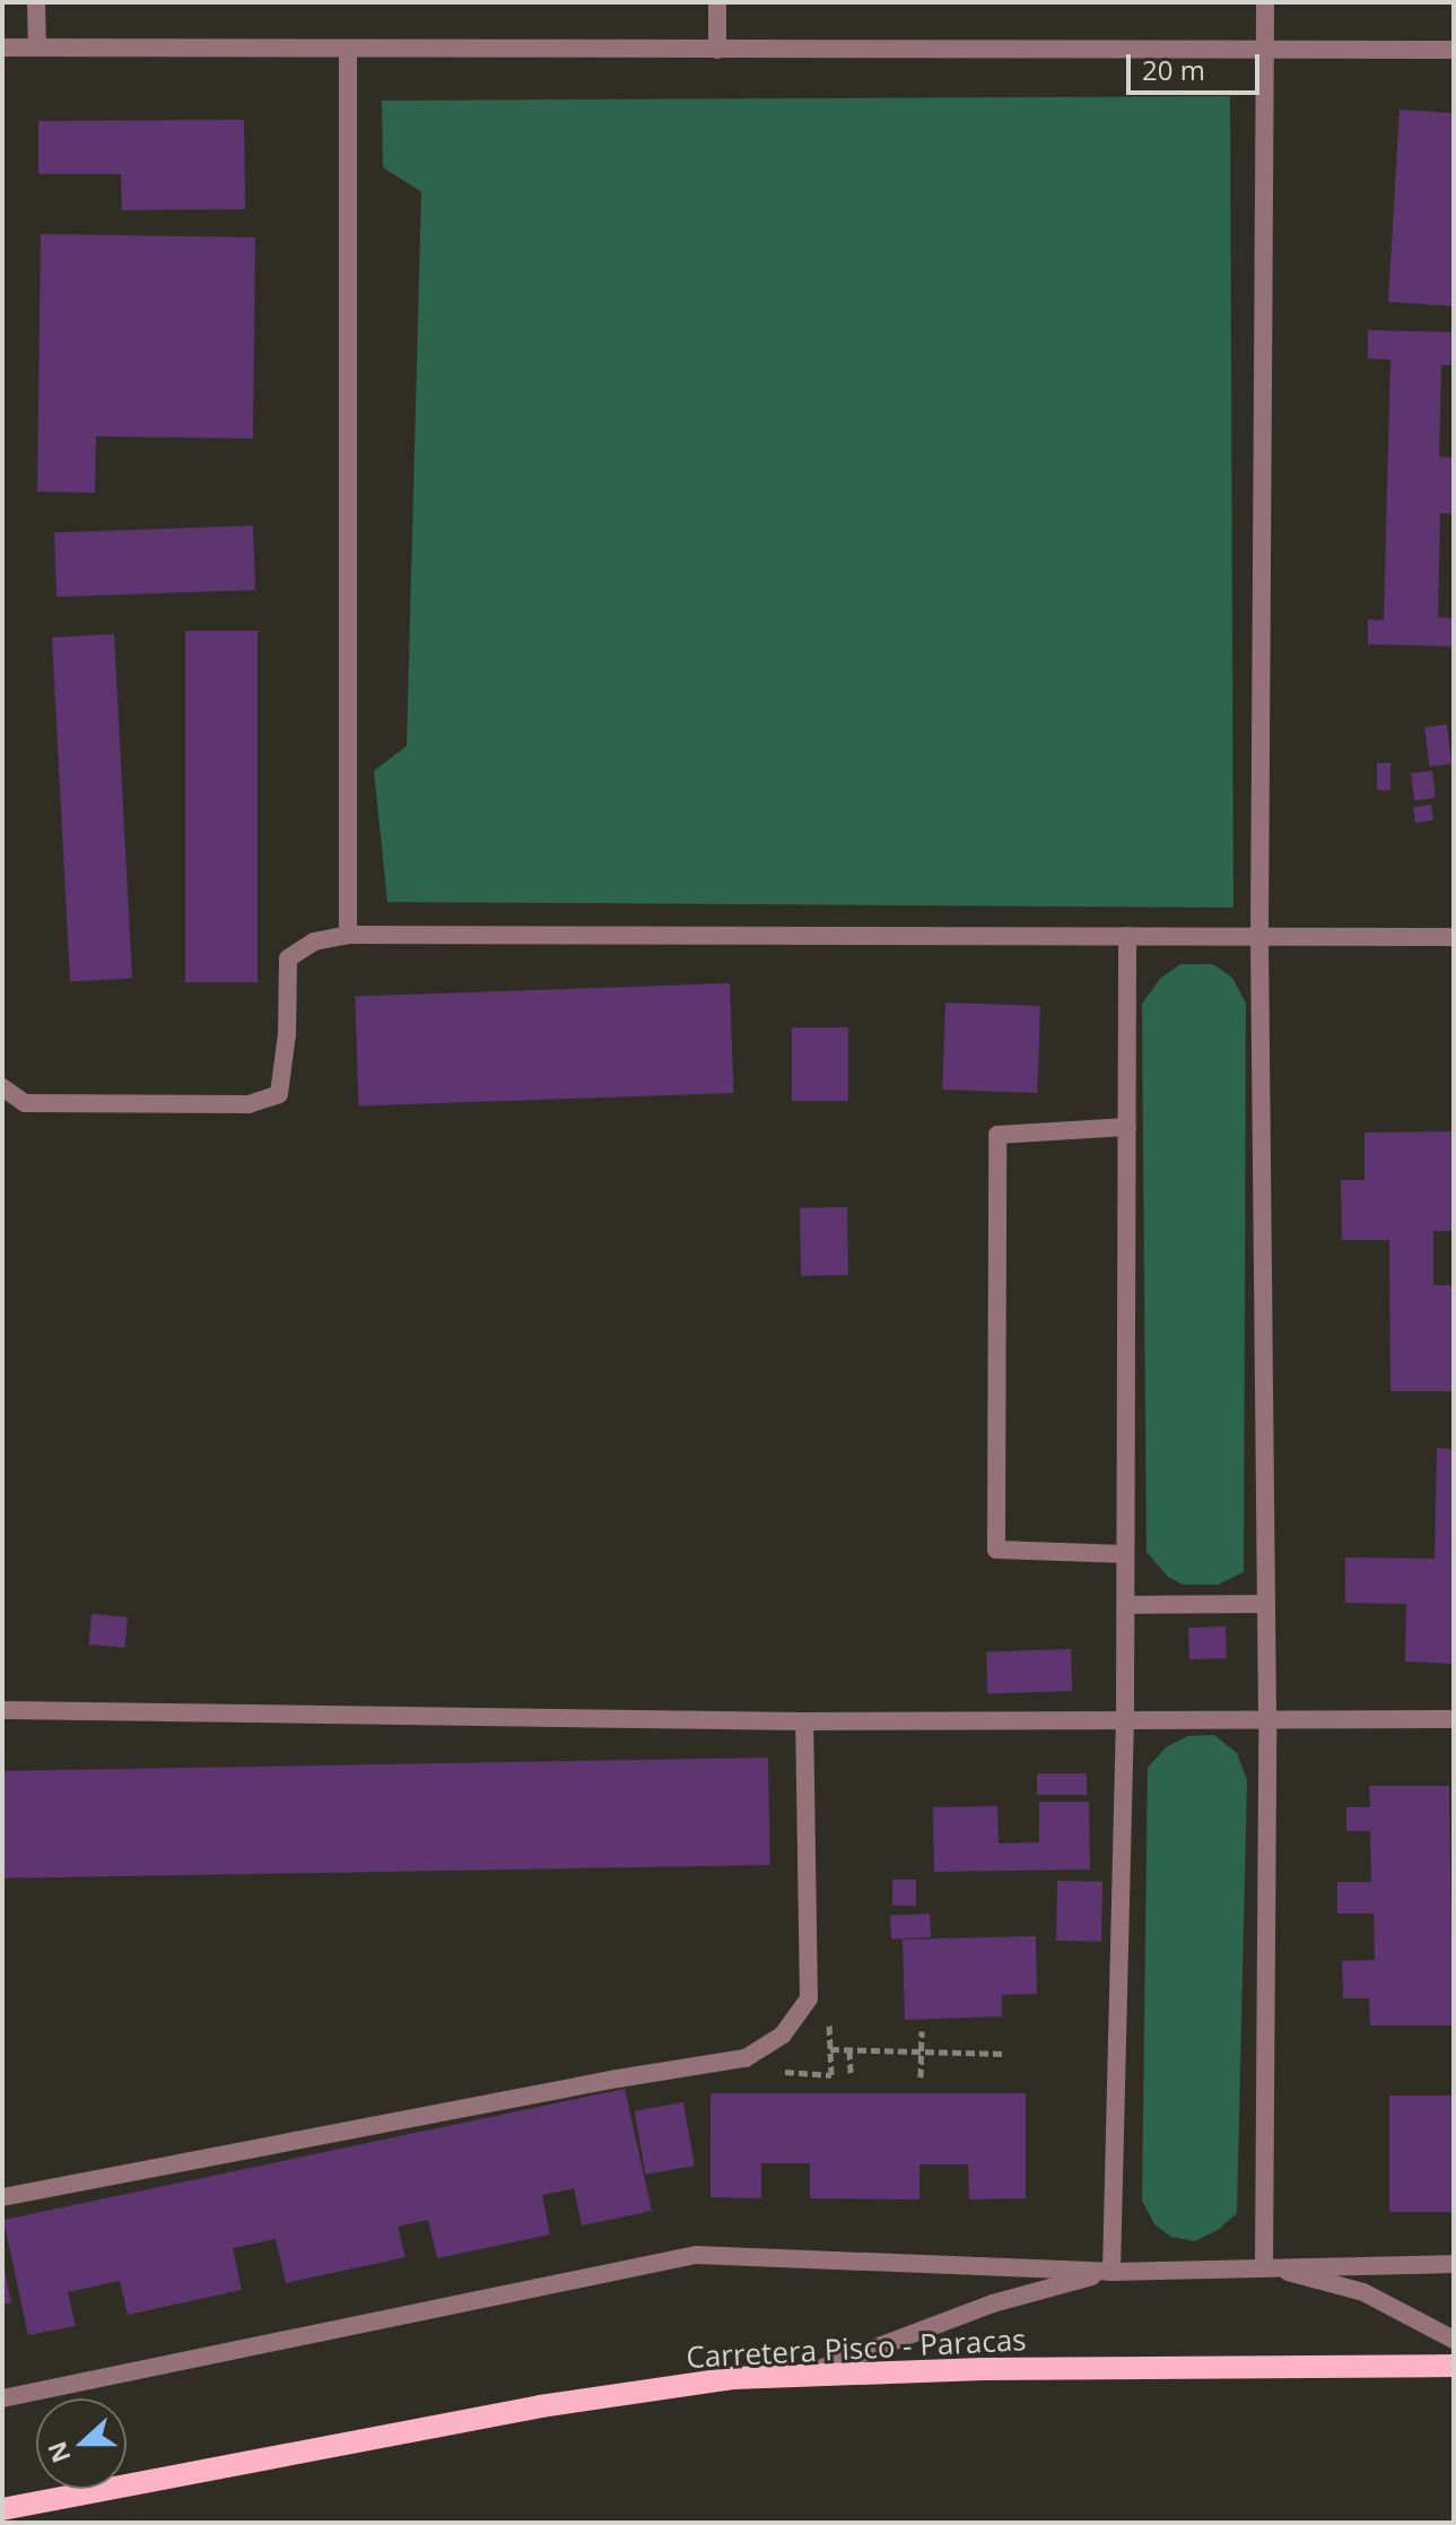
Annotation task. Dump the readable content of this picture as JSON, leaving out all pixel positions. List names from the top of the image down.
{
  "streets": {
    "main road": ["Carretera Pisco - Paracas"]
  },
  "scale_bar": "20 m",
  "north": "left"
}
